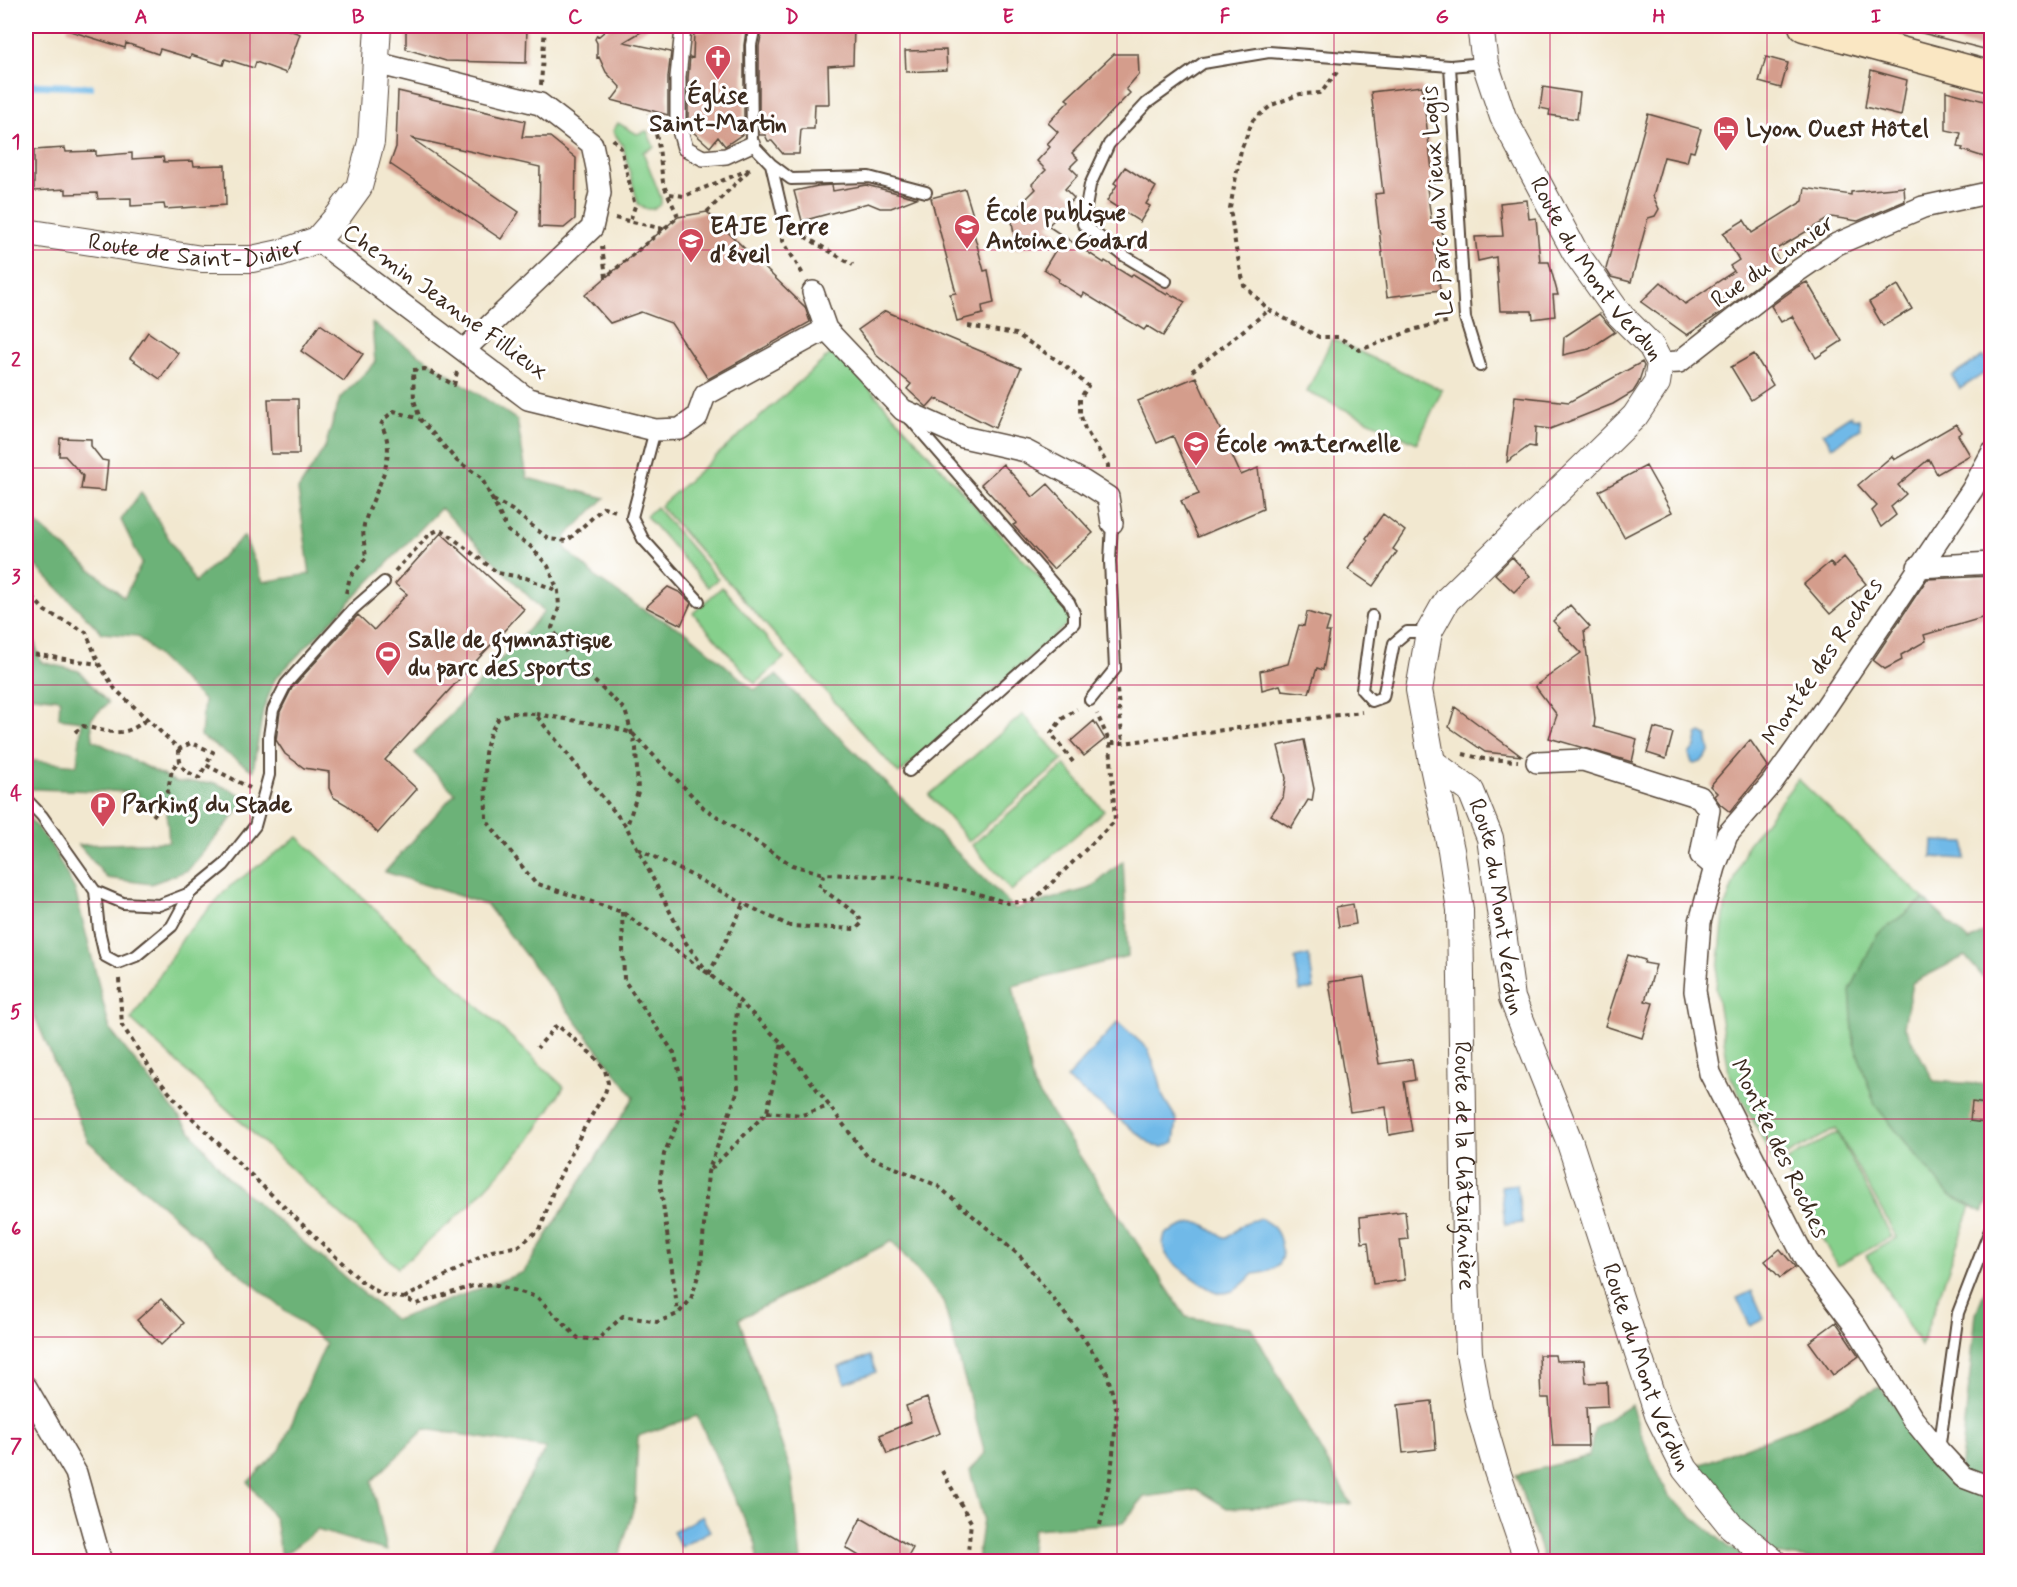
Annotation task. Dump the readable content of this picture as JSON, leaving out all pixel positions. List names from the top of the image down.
{
  "streets": {
    "street": [
      "Route de Saint-Didier",
      "Rue du Cunier",
      "Route du Mont Verdun",
      "Chemin Jeanne Fillieux",
      "Montée des Roches",
      "Route de la Châtaignière"
    ],
    "lane": ["Le Parc du Vieux Logis"]
  },
  "crossings": [
    ["Le Parc du Vieux Logis", "Route du Mont Verdun"],
    ["Route de Saint-Didier", "Chemin Jeanne Fillieux"],
    ["Rue du Cunier", "Route du Mont Verdun"],
    ["Route du Mont Verdun", "Route de la Châtaignière"]
  ],
  "places": {
    "church": ["Église Saint-Martin"],
    "hotel": ["Lyon Ouest Hôtel"],
    "school or university": ["École publique Antoine Godard", "EAJE Terre d'éveil", "École maternelle"],
    "sports": ["Salle de gymnastique du parc des sports"],
    "parking": ["Parking du Stade"]
  },
  "grid": {
    "columns": [
      "A",
      "B",
      "C",
      "D",
      "E",
      "F",
      "G",
      "H",
      "I"
    ],
    "rows": [
      "1",
      "2",
      "3",
      "4",
      "5",
      "6",
      "7"
    ]
  }
}
